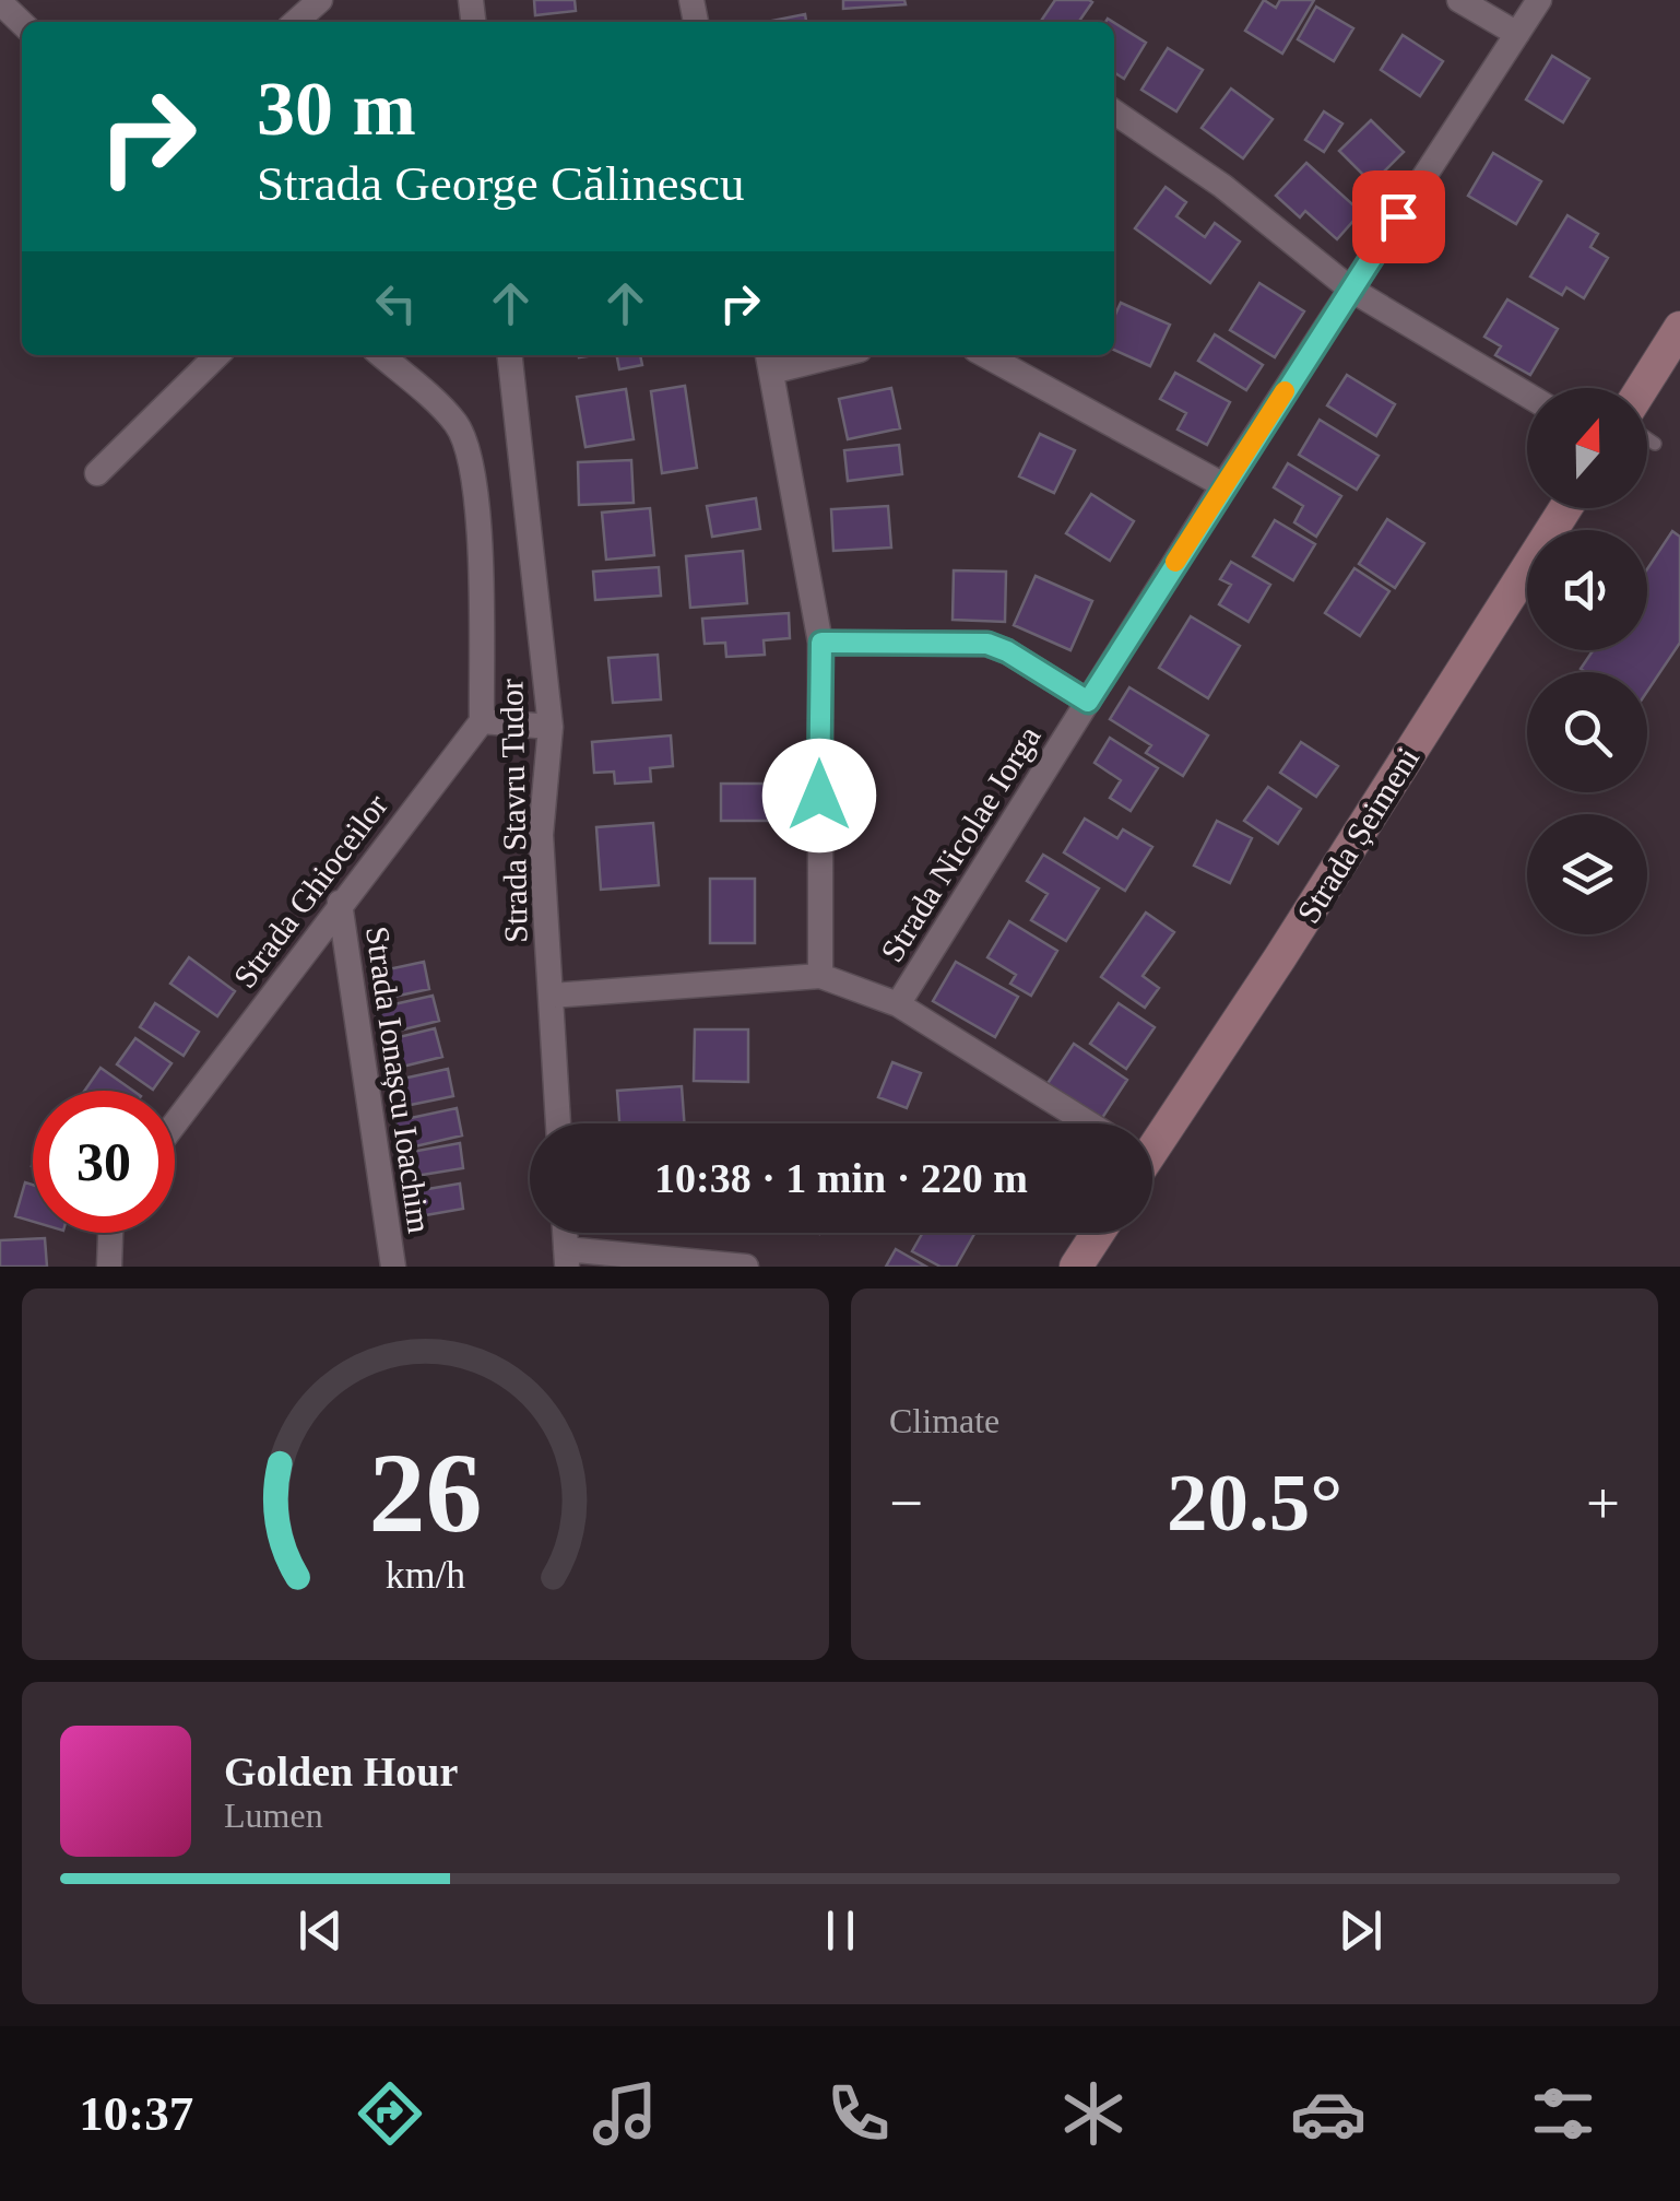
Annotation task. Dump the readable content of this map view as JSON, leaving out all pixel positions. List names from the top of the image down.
{
  "streets": {
    "main road": ["Strada Șeimeni"],
    "street": [
      "Strada Stavru Tudor",
      "Strada Nicolae Iorga",
      "Strada Ghioceilor",
      "Strada Ionașcu Ioachim"
    ]
  },
  "crossings": [
    ["Strada Ghioceilor", "Strada Ionașcu Ioachim"]
  ],
  "north": "top",
  "page": {
    "turn": ["30 m", "Strada George Călinescu"],
    "limit": "30",
    "trip": "10:38 · 1 min · 220 m",
    "tile": "Climate",
    "heat": ["−", "20.5°", "+"],
    "song": ["Golden Hour", "Lumen"],
    "tabs": "10:37",
    "gauge": ["26", "km/h"]
  }
}
